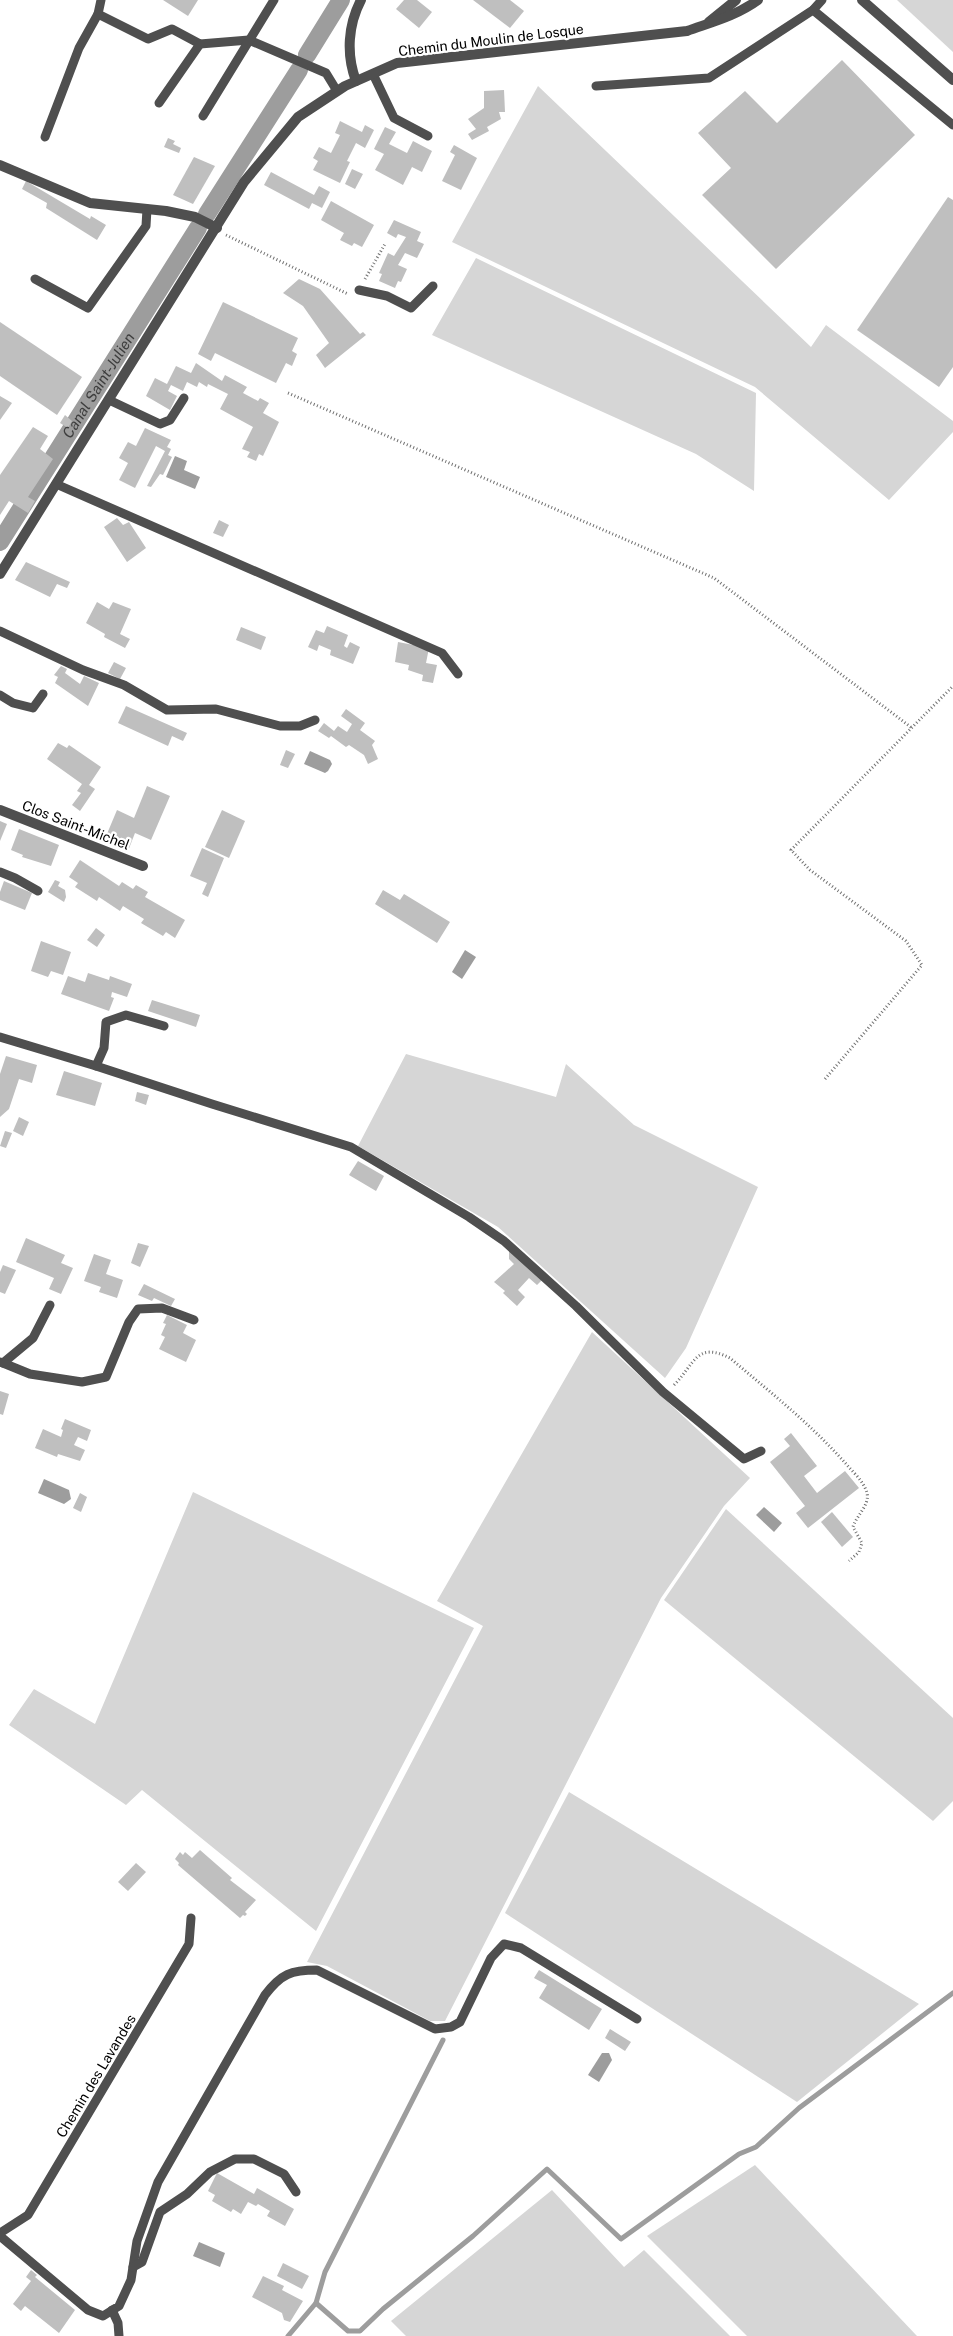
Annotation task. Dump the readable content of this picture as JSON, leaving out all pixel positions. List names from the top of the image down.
{
  "streets": {
    "street": ["Chemin du Moulin de Losque", "Clos Saint-Michel"],
    "lane": ["Chemin des Lavandes"]
  },
  "water": ["Canal Saint-Julien"]
}
